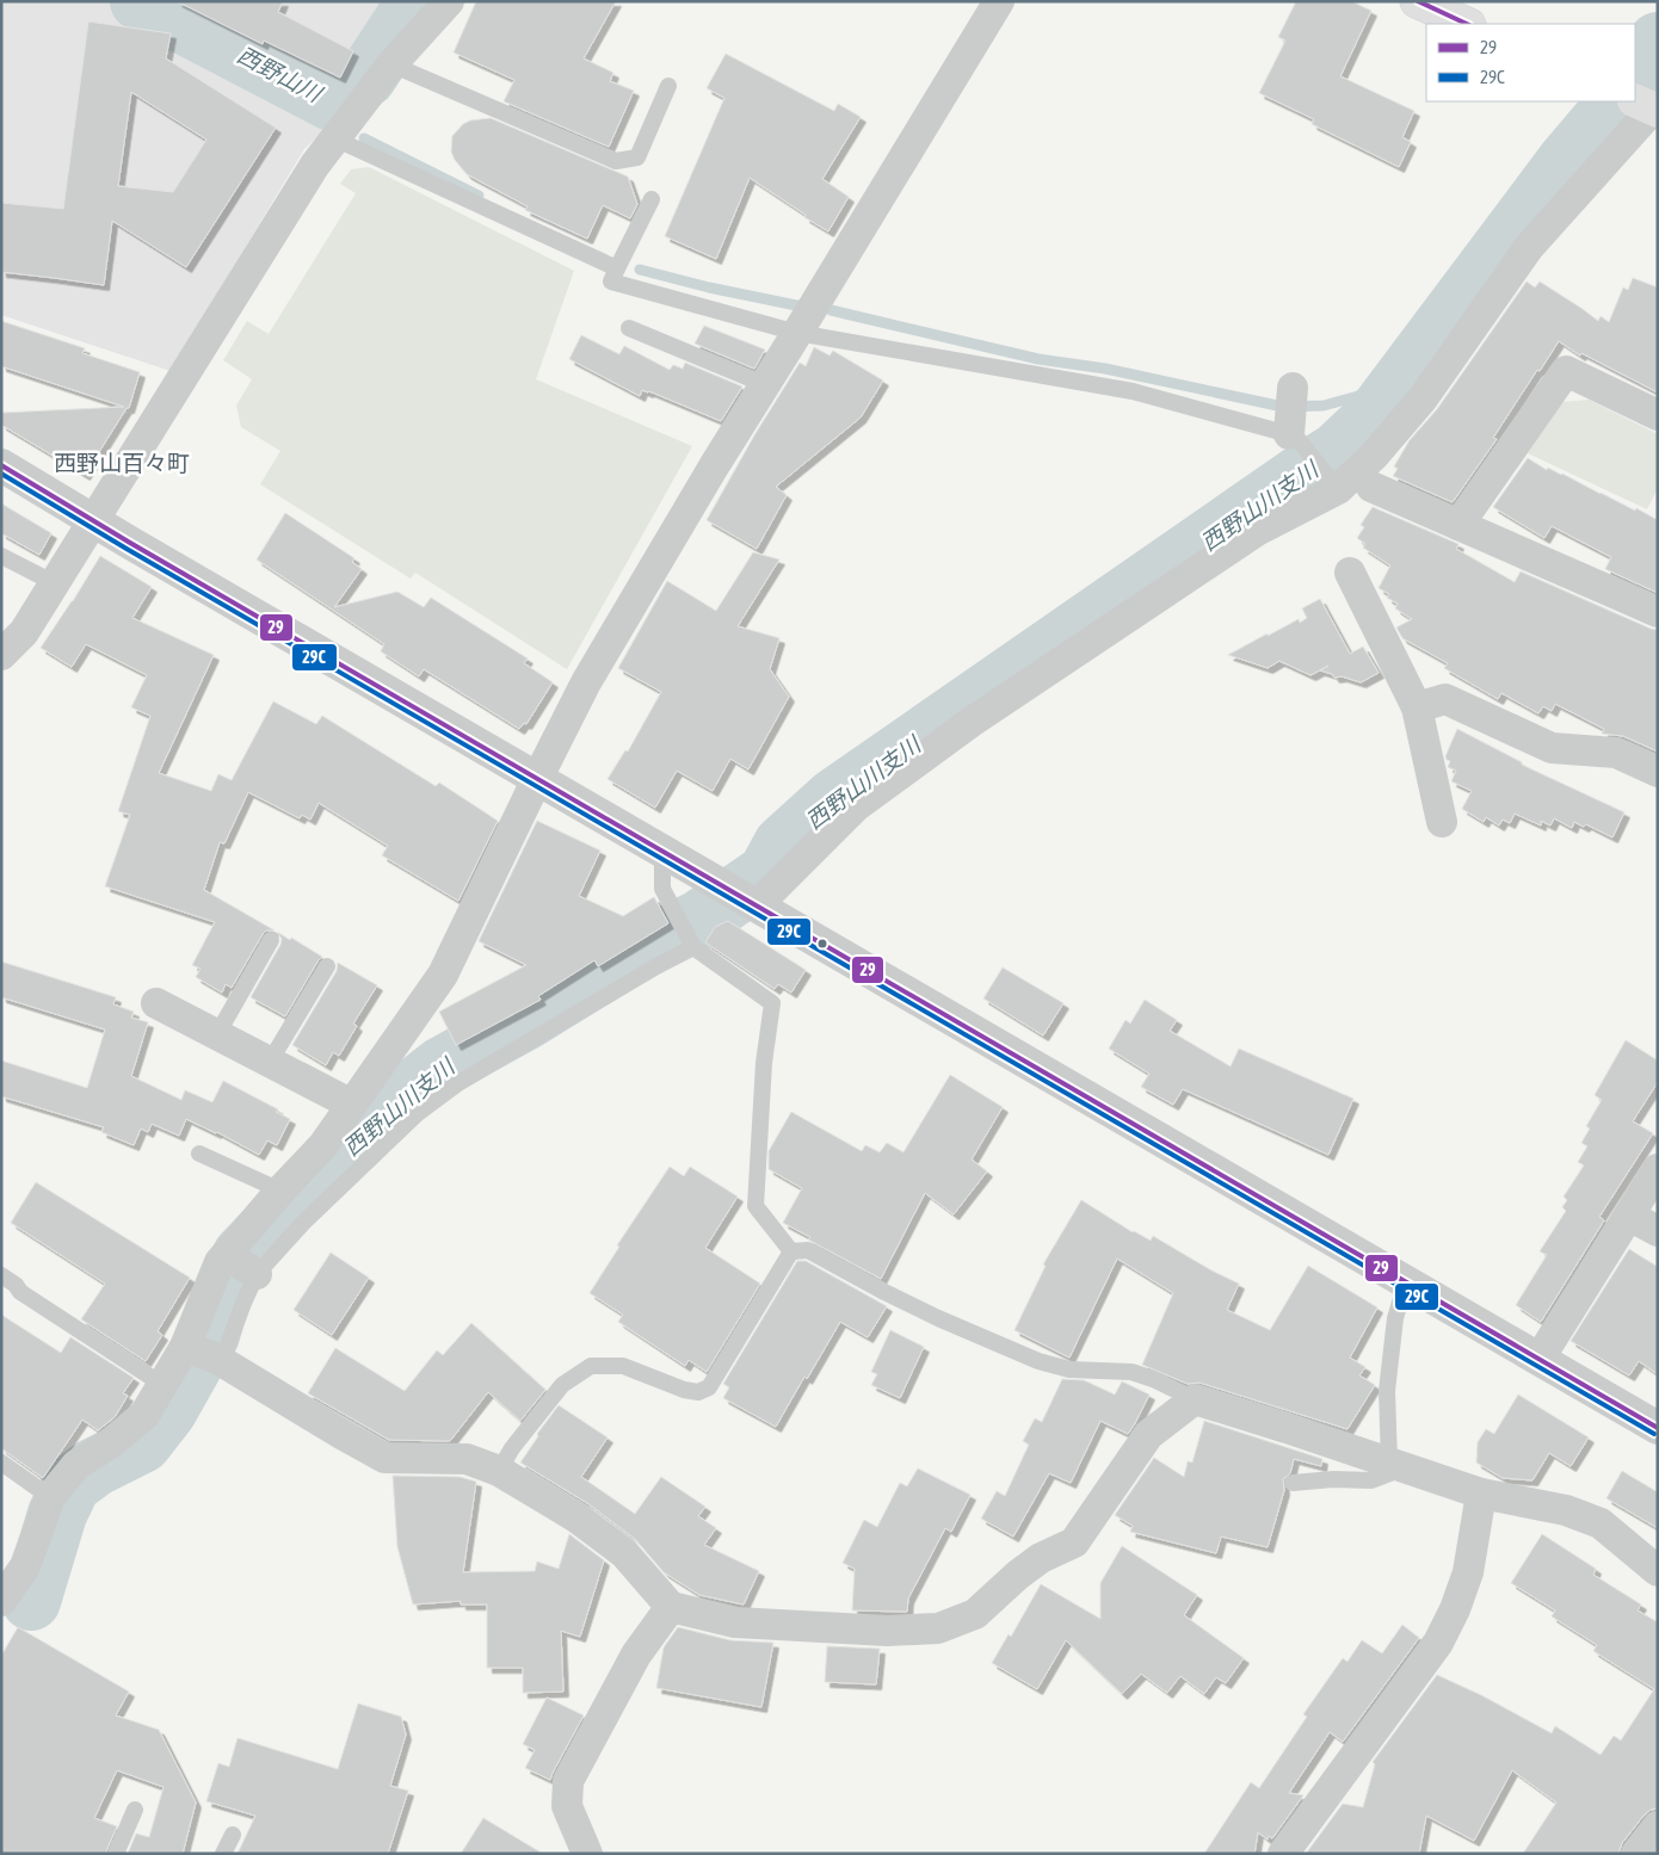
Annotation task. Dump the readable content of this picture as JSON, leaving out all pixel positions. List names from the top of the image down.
{
  "districts": ["西野山百々町"],
  "water": ["西野山川", "西野山川支川"],
  "lines": ["transit line 29", "transit line 29C"],
  "legend": ["29", "29C"]
}
